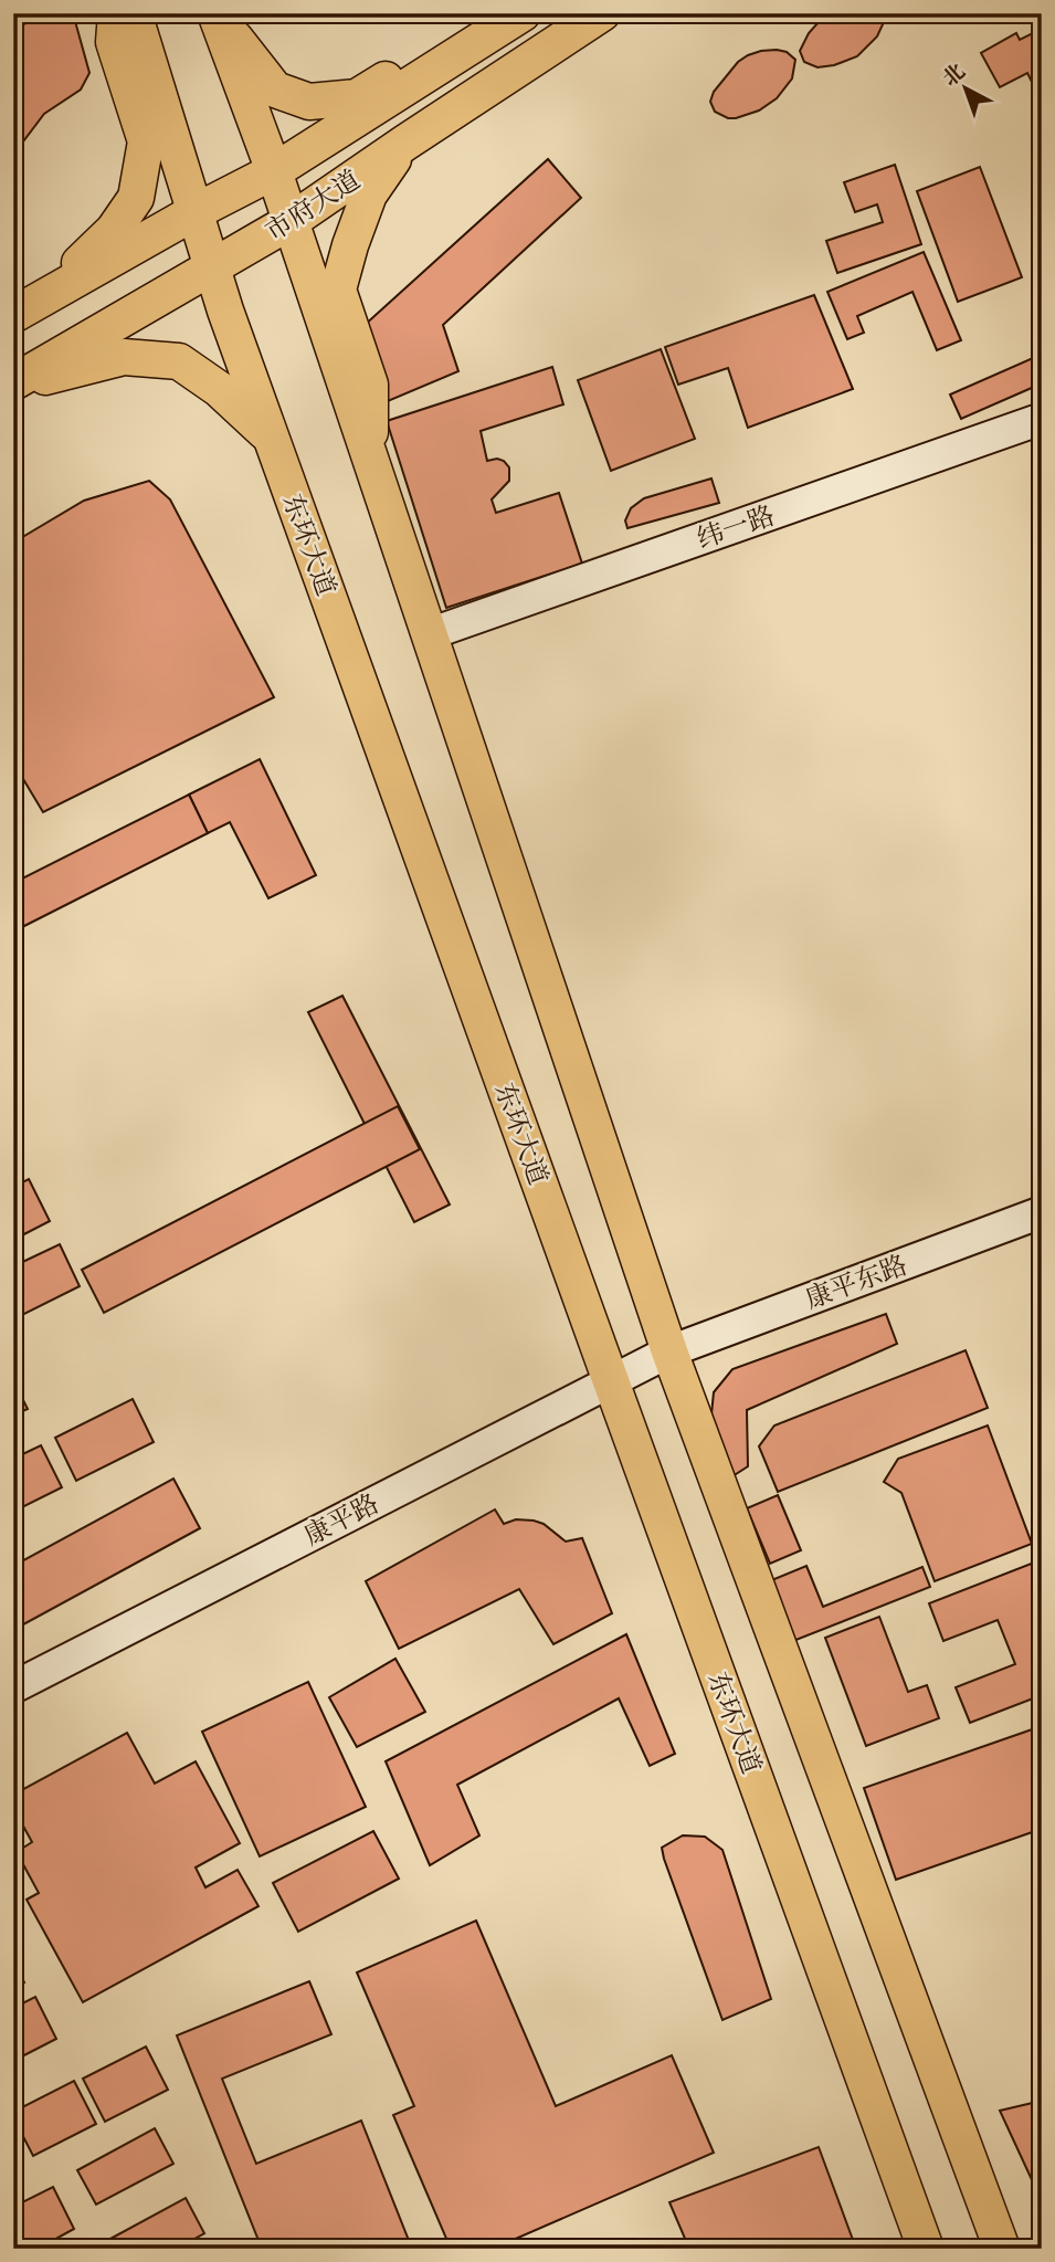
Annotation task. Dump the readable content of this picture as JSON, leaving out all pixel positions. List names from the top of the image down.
{
  "streets": {
    "main road": ["市府大道", "东环大道"],
    "street": ["纬一路", "康平东路", "康平路"]
  },
  "crossings": [
    ["市府大道", "东环大道"],
    ["东环大道", "康平路"],
    ["康平东路", "康平路"]
  ],
  "north": "top left"
}
